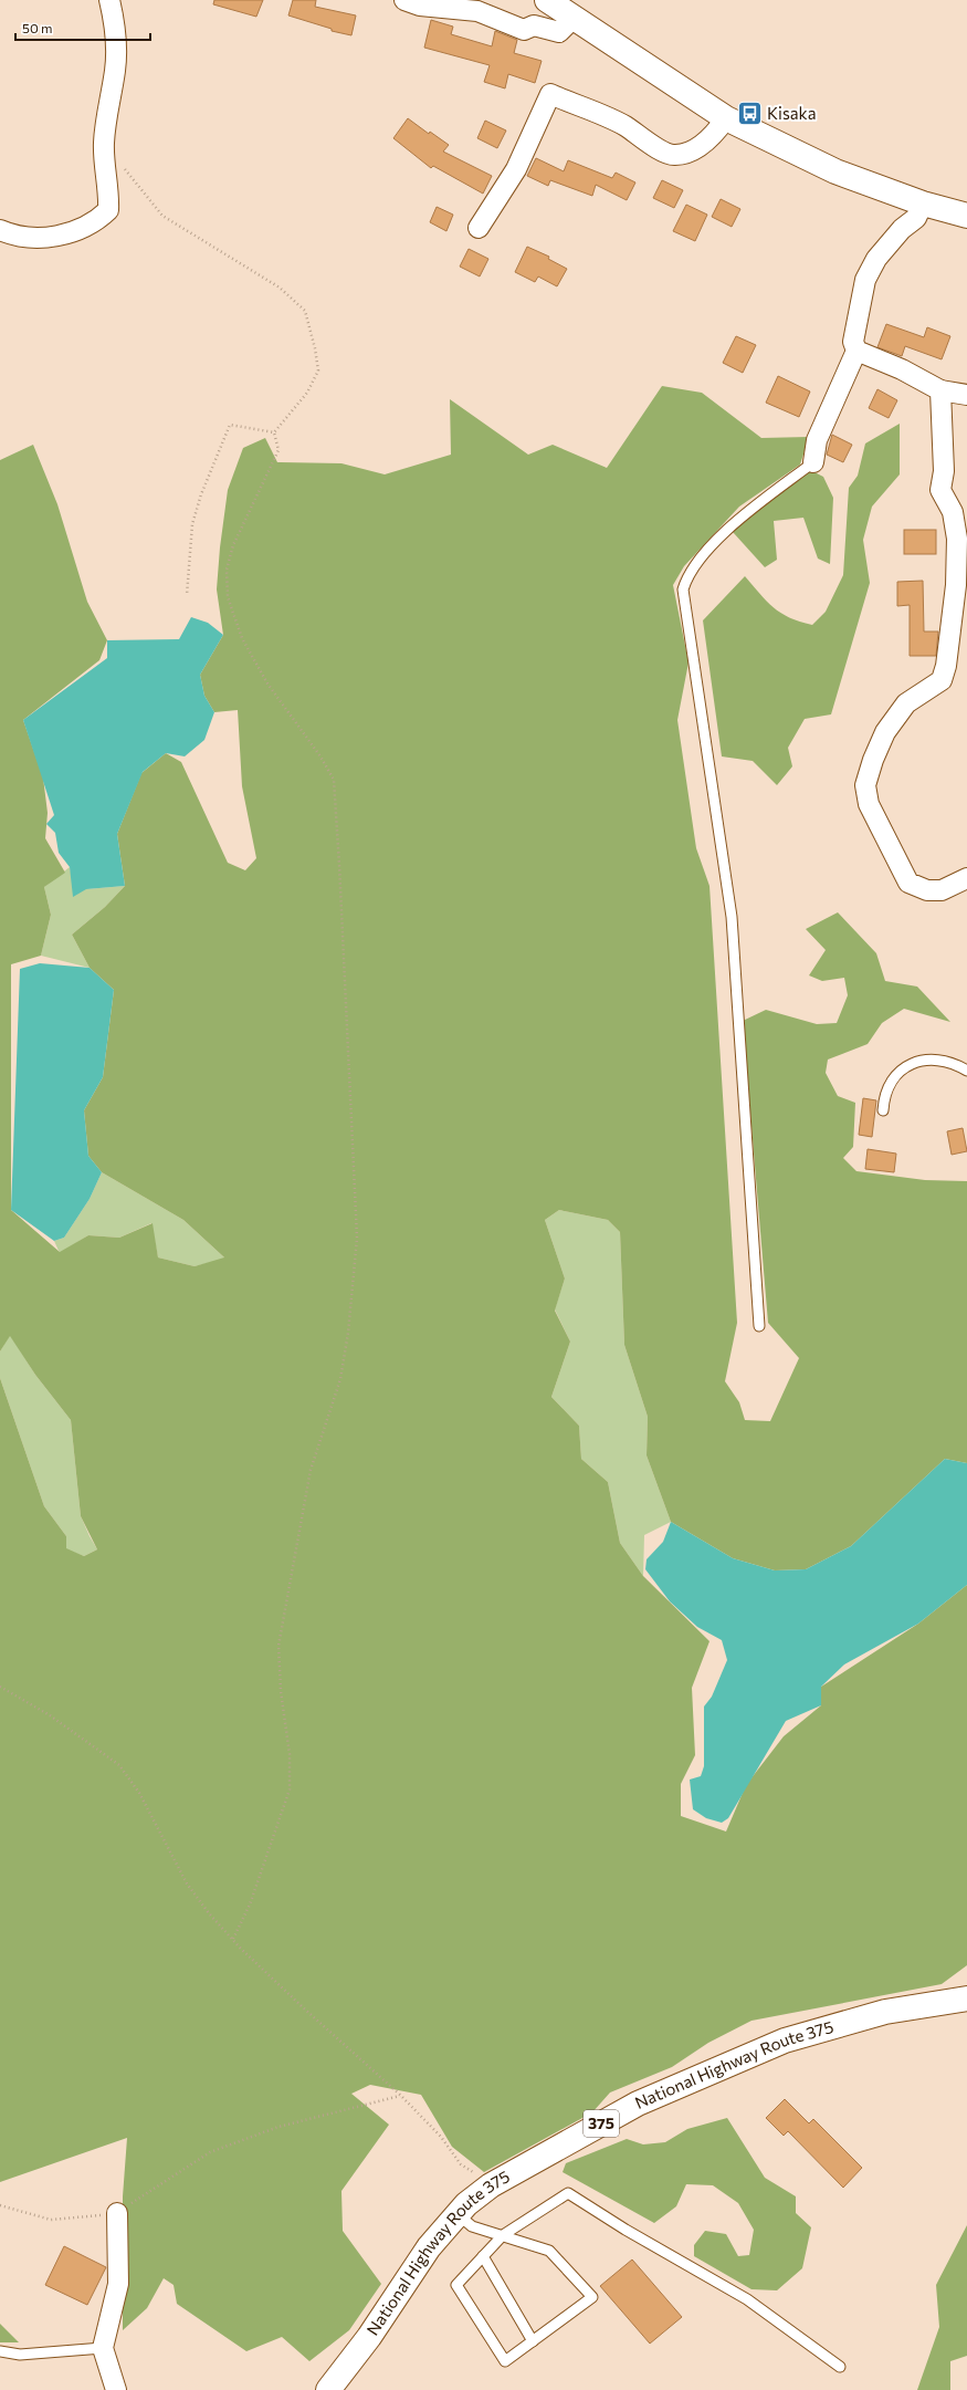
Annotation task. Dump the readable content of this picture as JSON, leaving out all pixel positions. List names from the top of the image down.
{
  "streets": {
    "main road": ["National Highway Route 375", "375"]
  },
  "places": {
    "bus stop": ["Kisaka"]
  },
  "scale_bar": "50 m"
}
